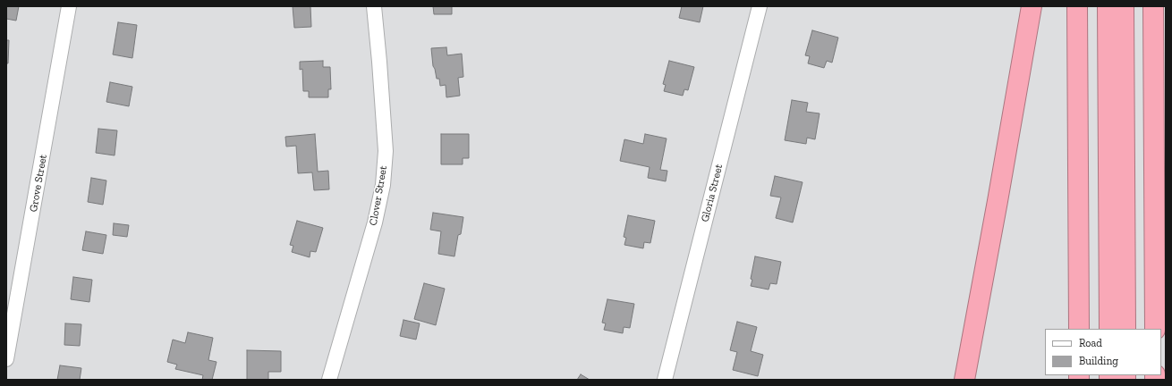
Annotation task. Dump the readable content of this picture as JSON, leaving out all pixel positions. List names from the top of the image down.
{
  "streets": {
    "street": ["Grove Street", "Gloria Street", "Clover Street"]
  },
  "legend": ["Road", "Building"]
}
